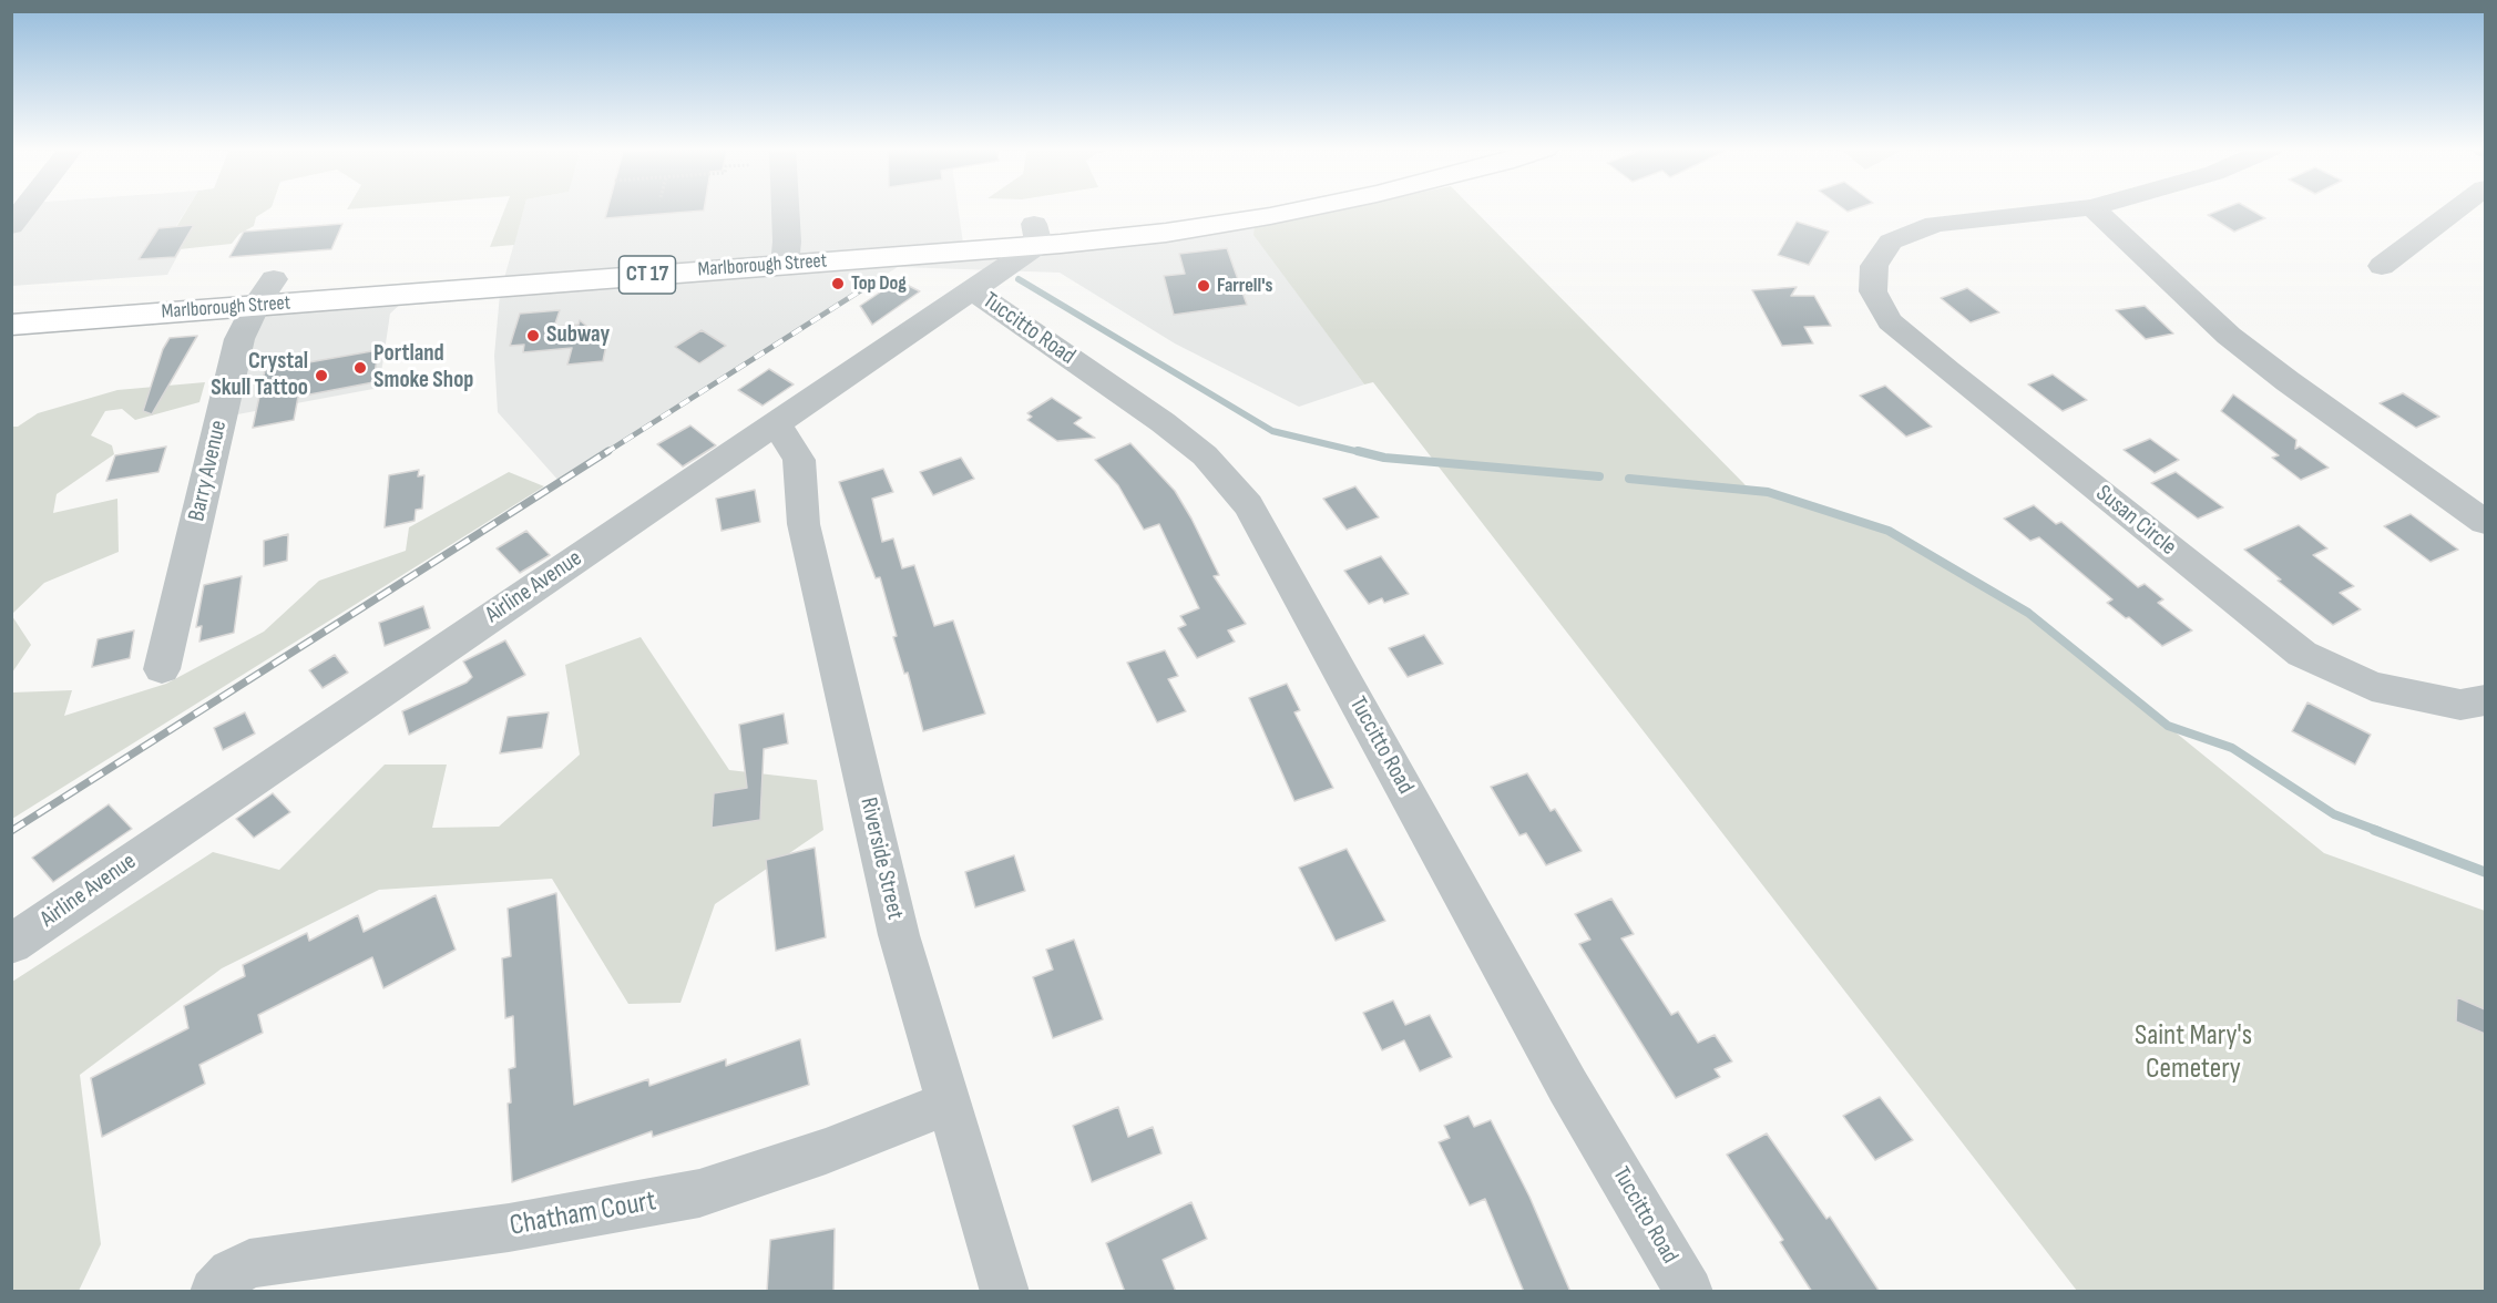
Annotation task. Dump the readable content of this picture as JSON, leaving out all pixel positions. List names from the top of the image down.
{
  "streets": {
    "highway": ["Marlborough Street", "CT 17"],
    "street": [
      "Tuccitto Road",
      "Barry Avenue",
      "Susan Circle",
      "Airline Avenue",
      "Riverside Street",
      "Chatham Court"
    ]
  },
  "crossings": [
    ["Marlborough Street", "Barry Avenue"],
    ["Marlborough Street", "Airline Avenue"],
    ["Tuccitto Road", "Airline Avenue"],
    ["Airline Avenue", "Riverside Street"],
    ["Riverside Street", "Chatham Court"]
  ],
  "parks": ["Saint Mary's Cemetery"],
  "places": [
    "Top Dog",
    "Farrell's",
    "Subway",
    "Portland Smoke Shop",
    "Crystal Skull Tattoo"
  ]
}
